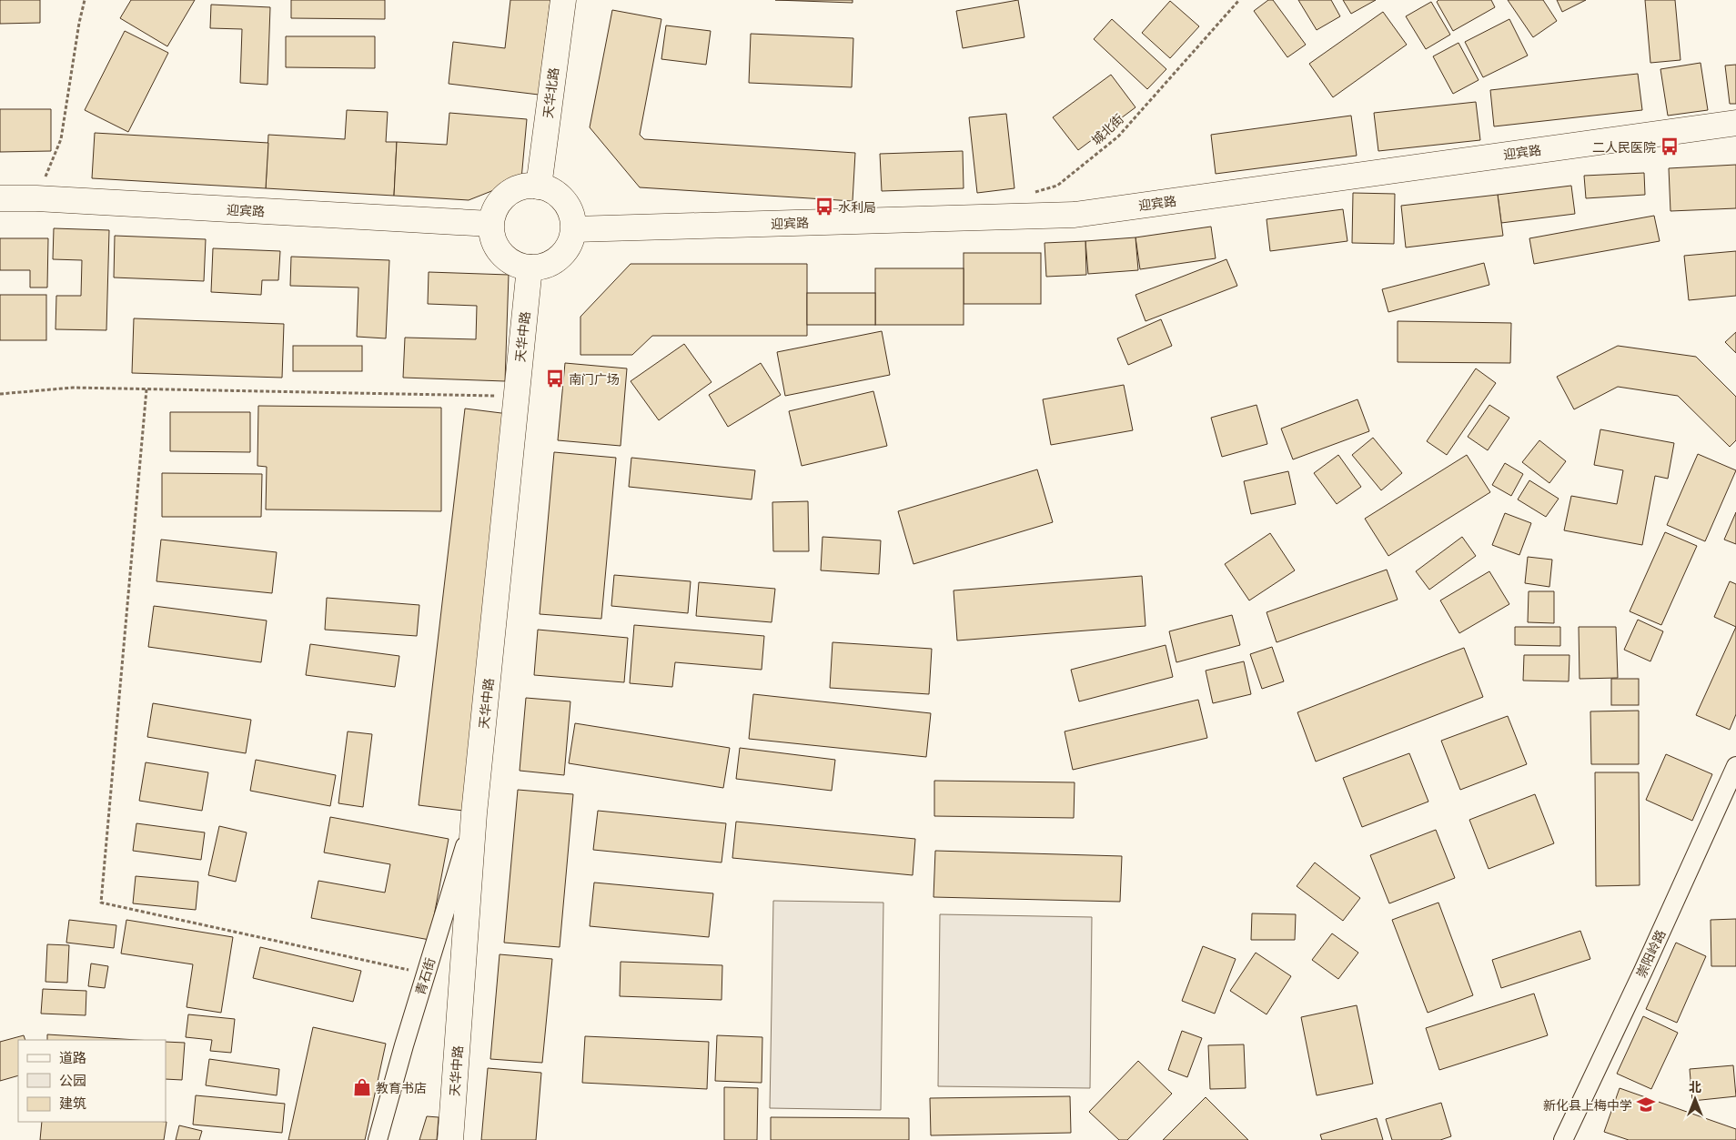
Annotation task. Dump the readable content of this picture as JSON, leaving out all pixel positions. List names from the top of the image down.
{
  "streets": {
    "street": [
      "天华北路",
      "迎宾路",
      "天华中路",
      "崇阳岭路",
      "青石街"
    ],
    "path": ["城北街"]
  },
  "crossings": [
    ["天华北路", "迎宾路"],
    ["天华北路", "天华中路"],
    ["迎宾路", "天华中路"],
    ["天华中路", "青石街"]
  ],
  "places": {
    "bus stop": ["二人民医院", "水利局", "南门广场"],
    "shop": ["教育书店"],
    "school or university": ["新化县上梅中学"]
  },
  "legend": ["道路", "公园", "建筑"],
  "north": "top"
}
